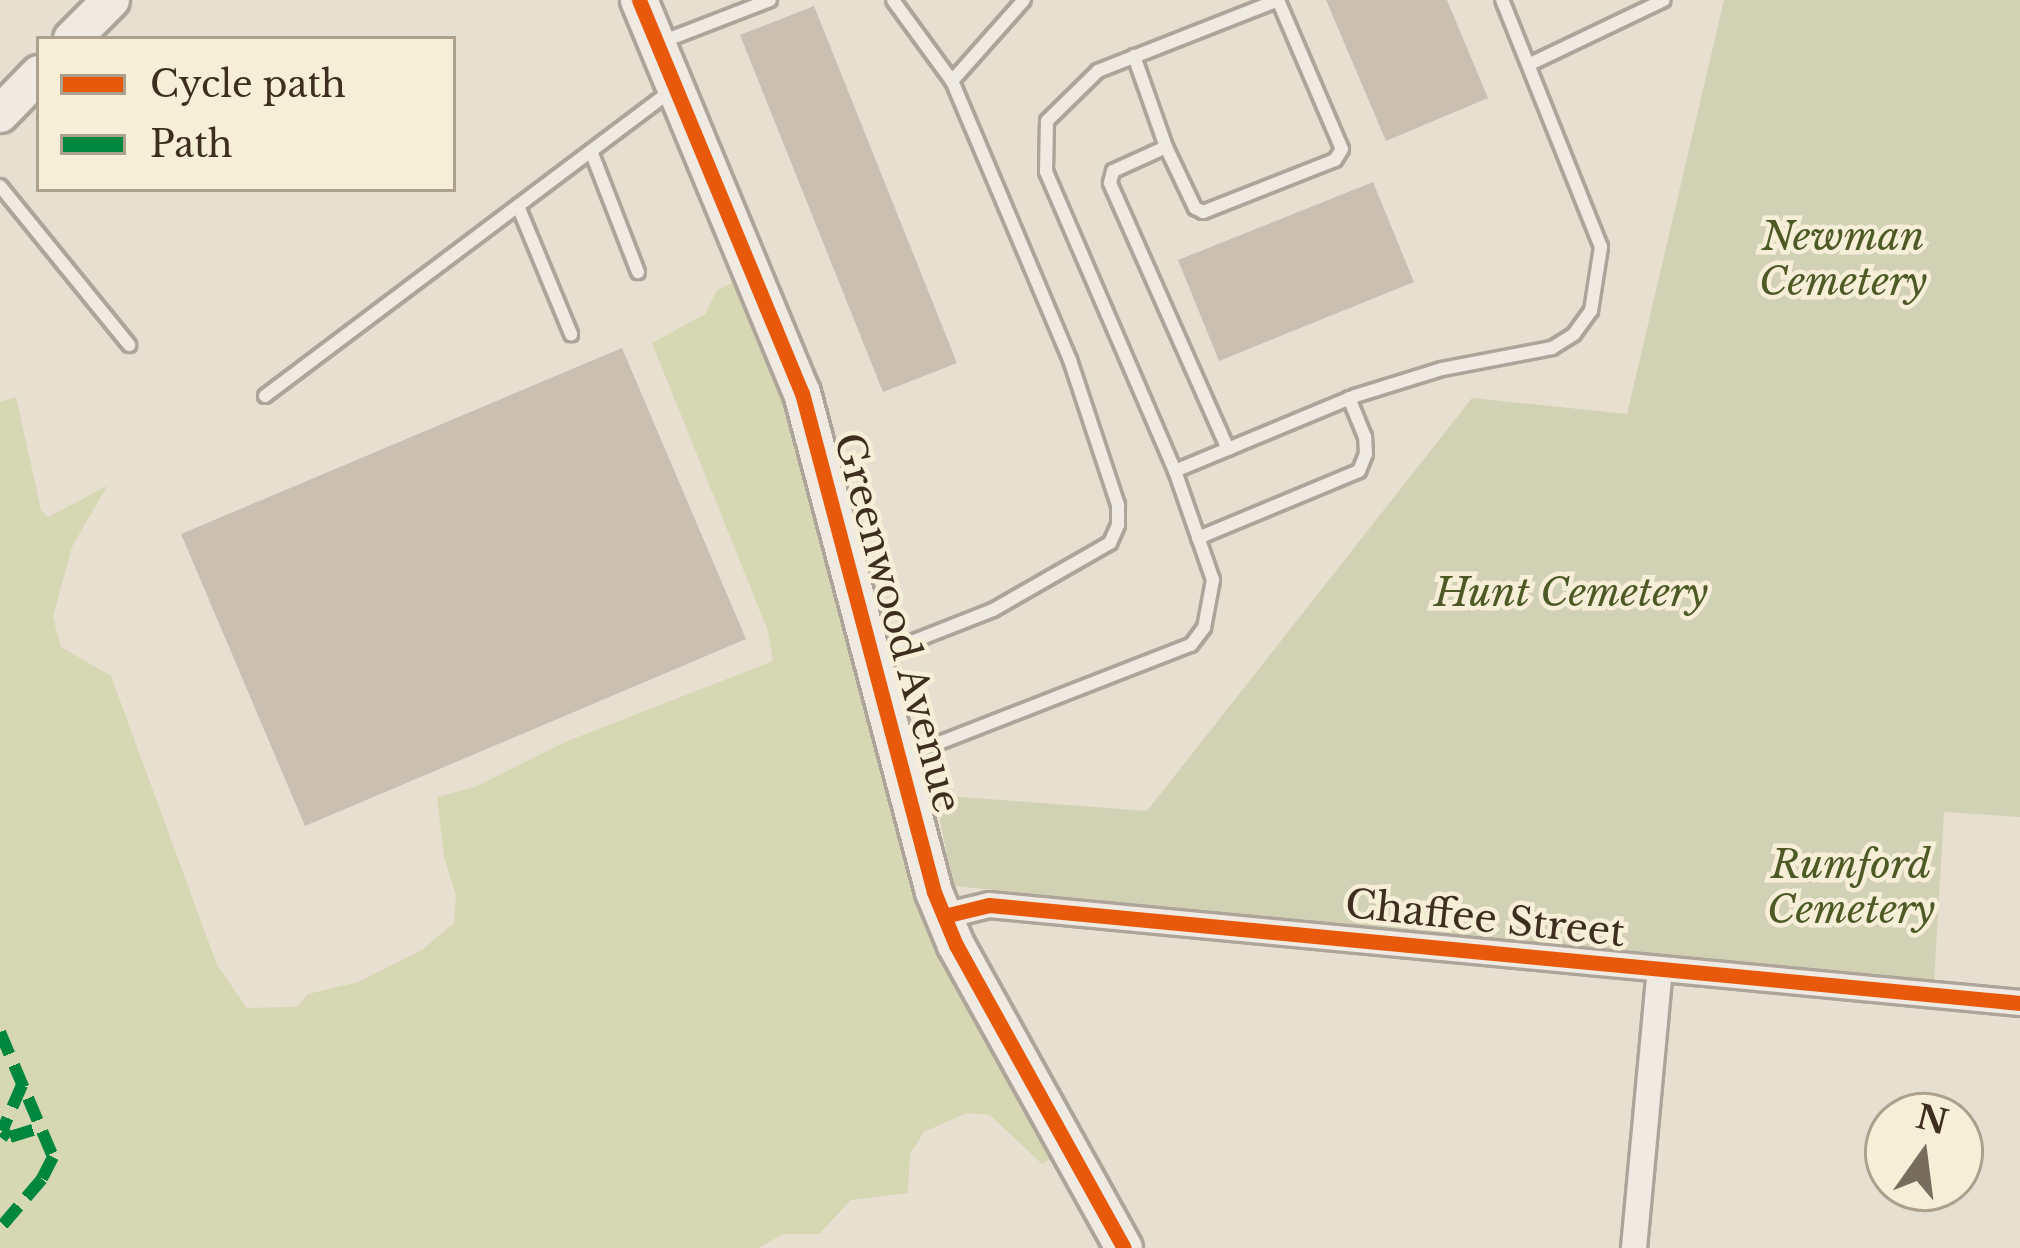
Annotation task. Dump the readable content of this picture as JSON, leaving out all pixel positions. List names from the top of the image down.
{
  "streets": {
    "street": ["Greenwood Avenue", "Chaffee Street"]
  },
  "crossings": [
    ["Greenwood Avenue", "Chaffee Street"]
  ],
  "parks": ["Newman Cemetery", "Hunt Cemetery", "Rumford Cemetery"],
  "legend": ["Cycle path", "Path"],
  "north": "top"
}
